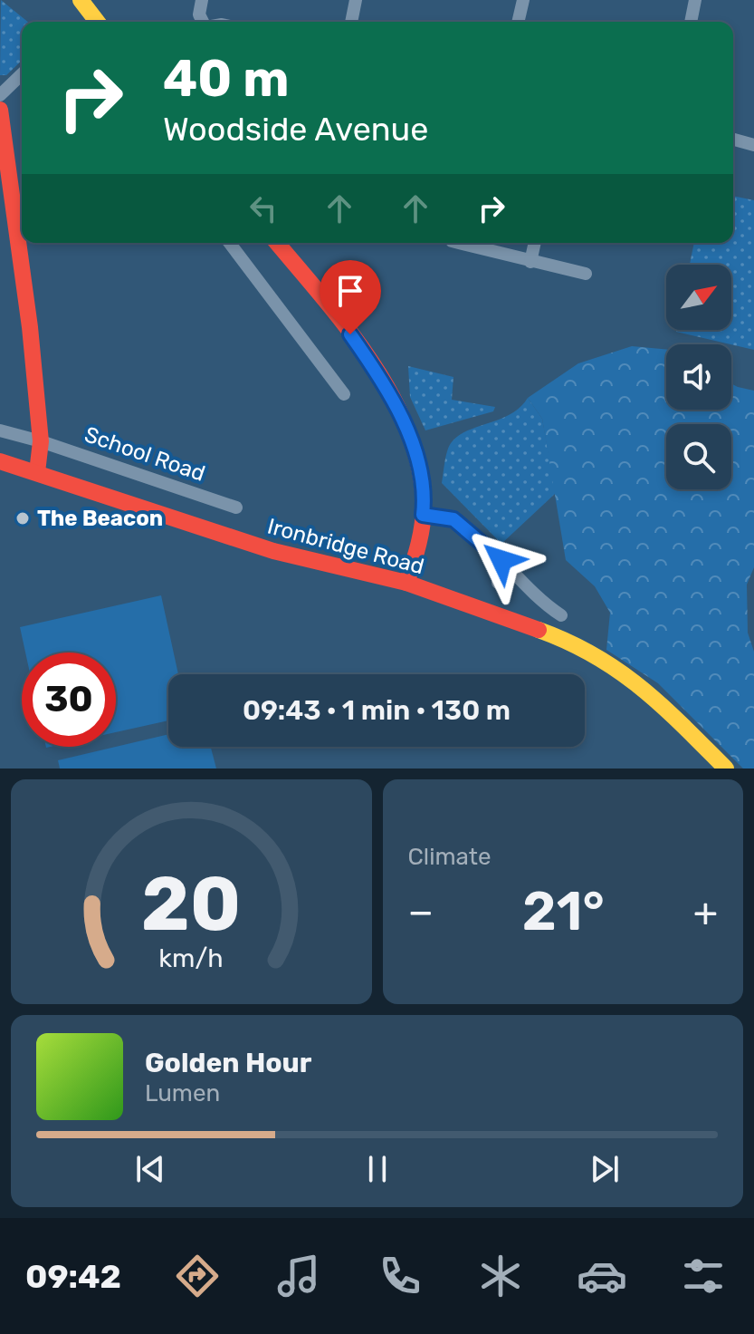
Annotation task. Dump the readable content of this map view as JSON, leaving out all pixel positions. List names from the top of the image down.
{
  "streets": {
    "main road": ["Ironbridge Road"],
    "street": ["School Road"]
  },
  "places": ["The Beacon"],
  "north": "top right",
  "page": {
    "turn": ["40 m", "Woodside Avenue"],
    "limit": "30",
    "trip": "09:43 · 1 min · 130 m",
    "tile": "Climate",
    "heat": ["−", "21°", "+"],
    "song": ["Golden Hour", "Lumen"],
    "tabs": "09:42",
    "gauge": ["20", "km/h"]
  }
}
